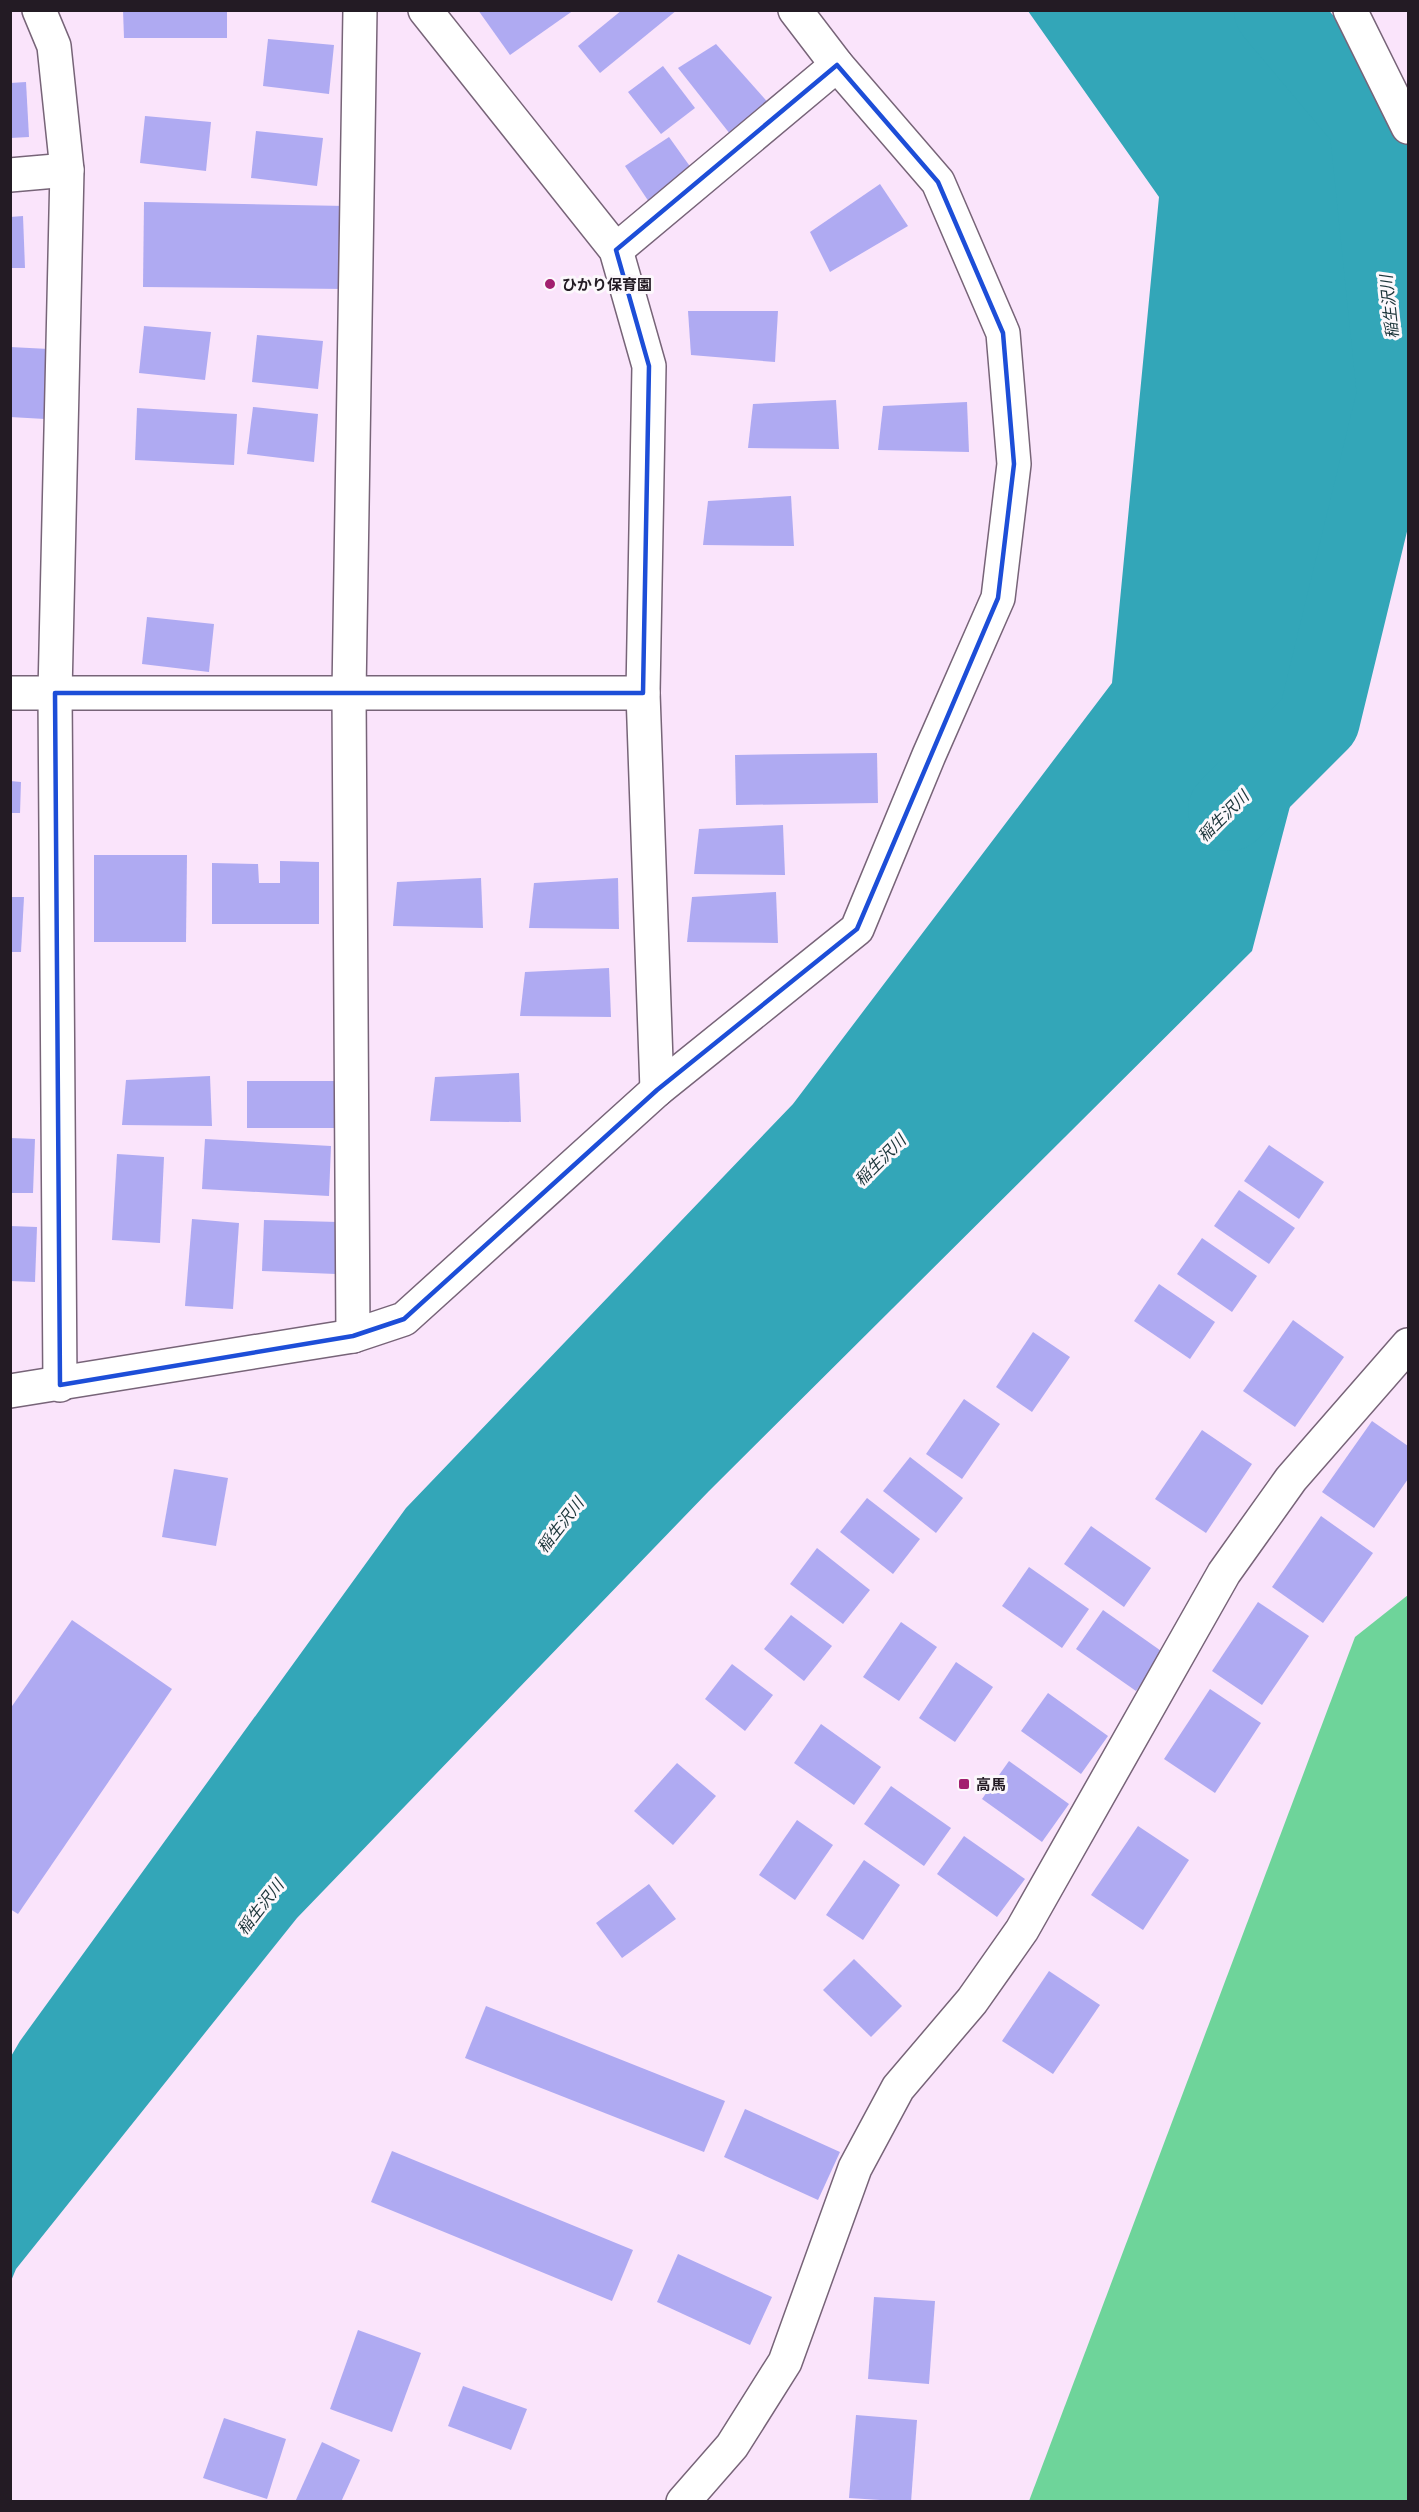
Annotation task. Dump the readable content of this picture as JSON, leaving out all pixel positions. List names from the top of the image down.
{
  "water": ["稲生沢川"],
  "places": {
    "other": ["ひかり保育園"],
    "transit": ["高馬"]
  }
}
